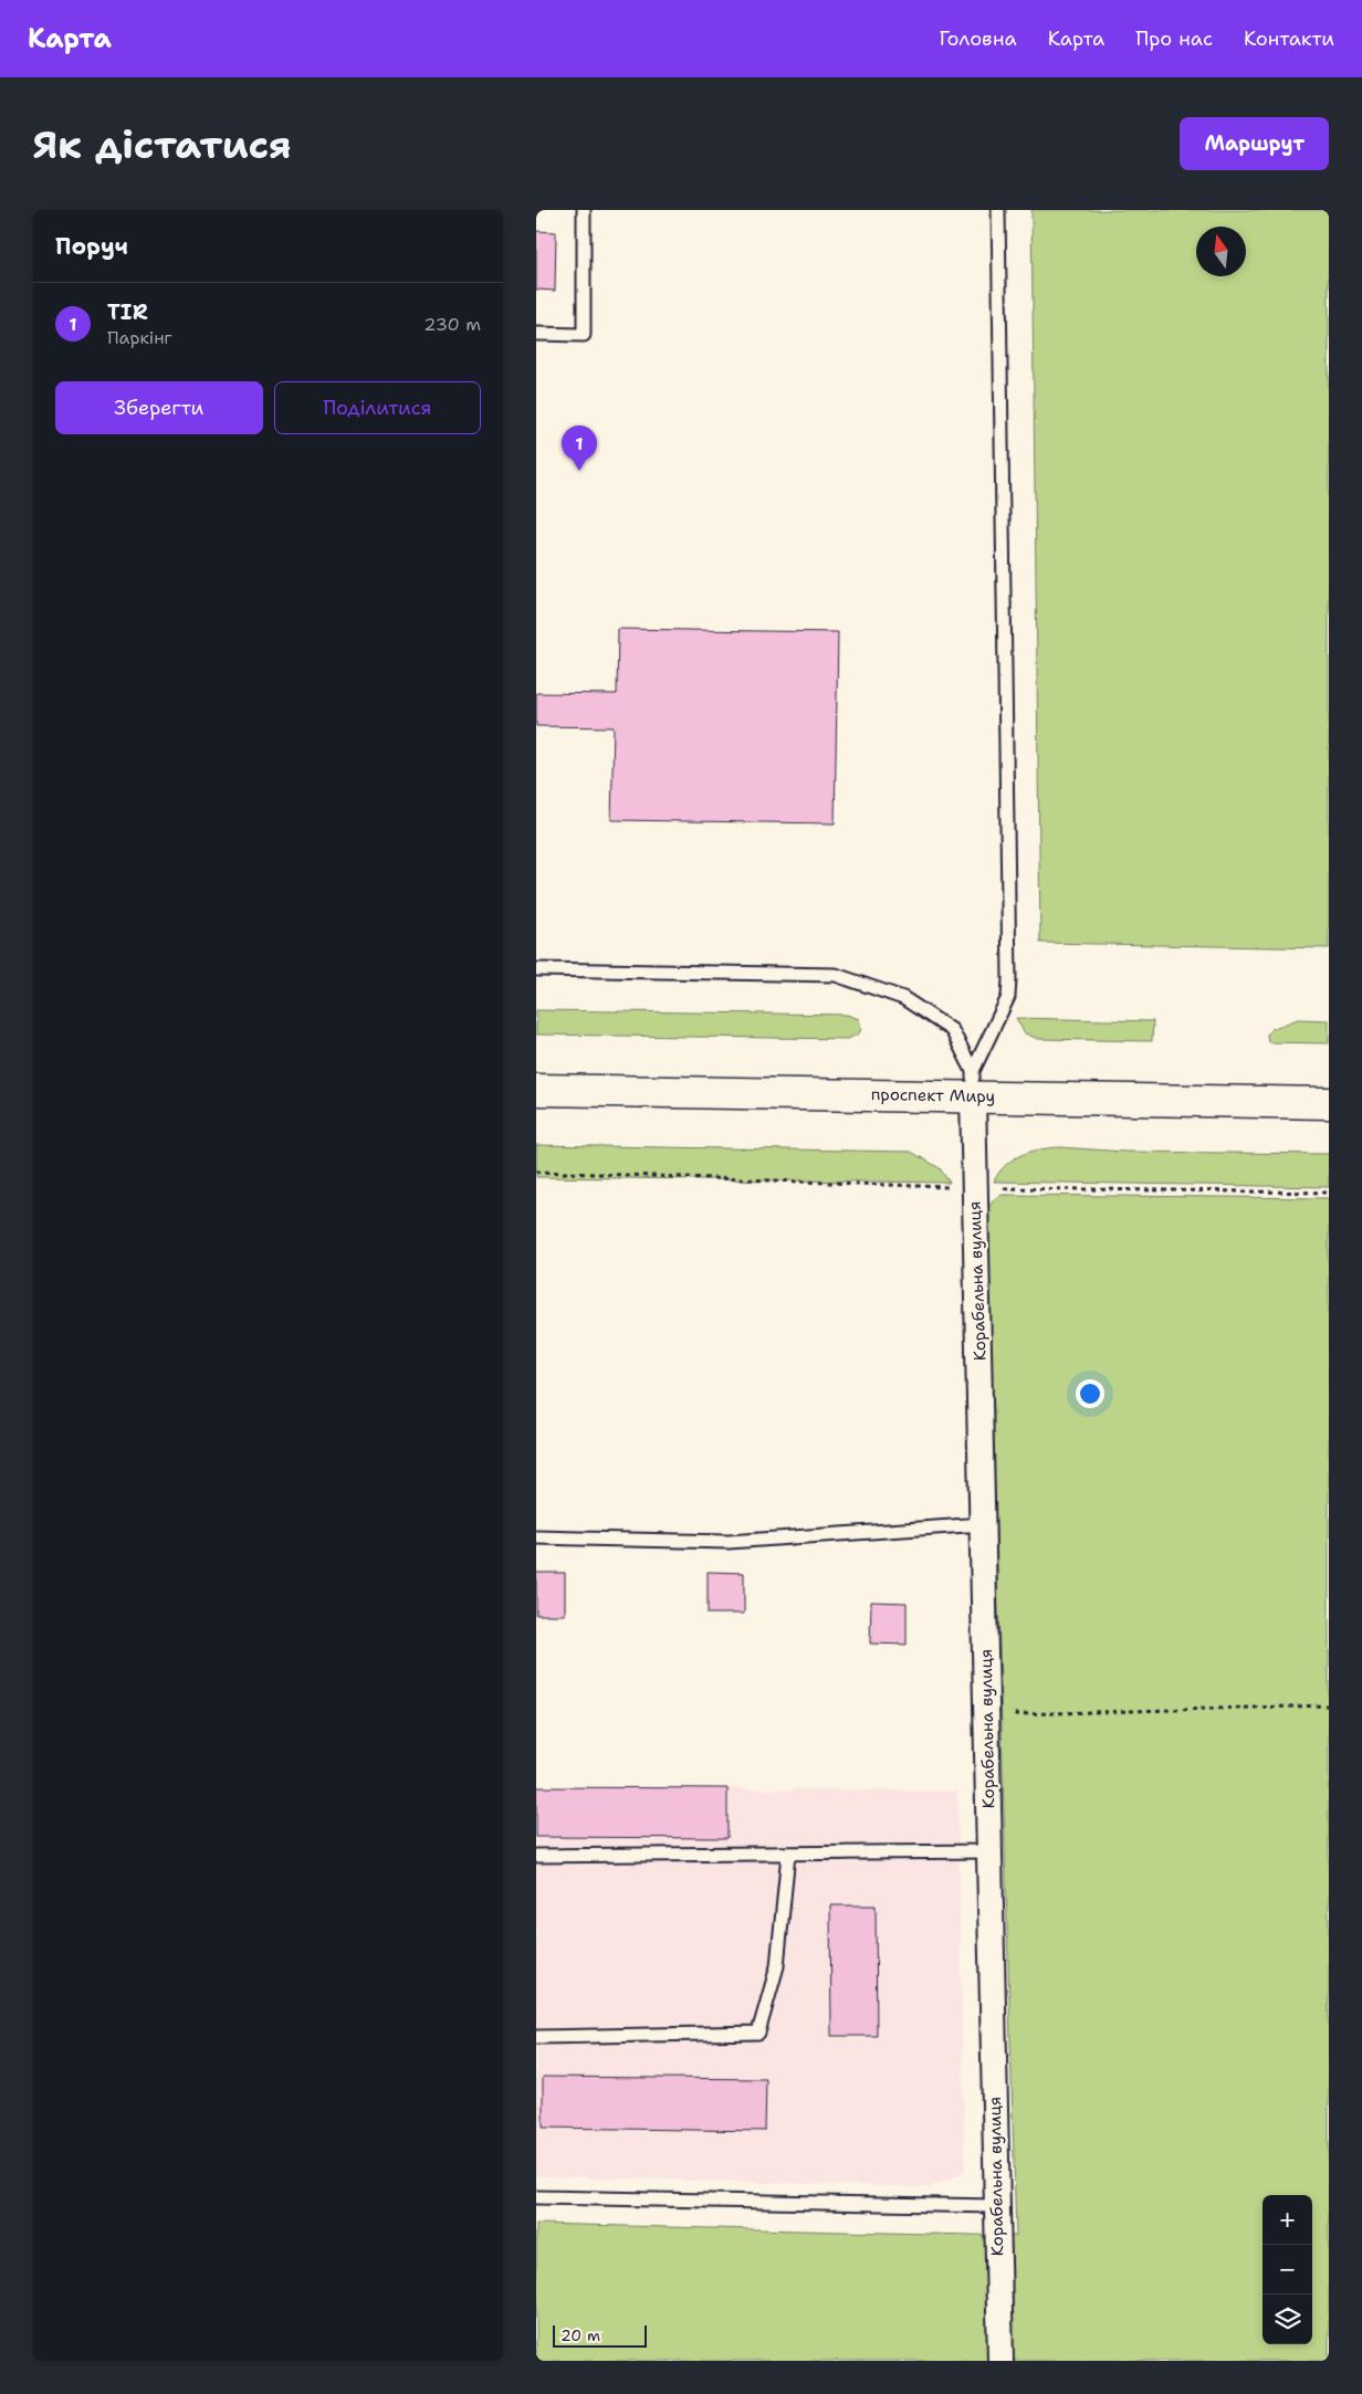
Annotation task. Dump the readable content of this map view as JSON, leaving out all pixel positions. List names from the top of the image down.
{
  "streets": {
    "main road": ["проспект Миру"],
    "street": ["Корабельна вулиця"]
  },
  "crossings": [
    ["проспект Миру", "Корабельна вулиця"]
  ],
  "scale_bar": "20 m",
  "north": "top",
  "page": {
    "header": "Карта",
    "nav": [
      "Головна",
      "Карта",
      "Про нас",
      "Контакти"
    ],
    "buttons": [
      "Маршрут",
      ["Зберегти", "Поділитися"]
    ],
    "title": "Як дістатися",
    "heading": "Поруч",
    "list": [
      {
        "mark": "1",
        "name": "TIR",
        "note": "Паркінг",
        "value": "230 m"
      }
    ],
    "pins": "1",
    "map_buttons": ["+", "−"],
    "scale": "20 m"
  }
}
